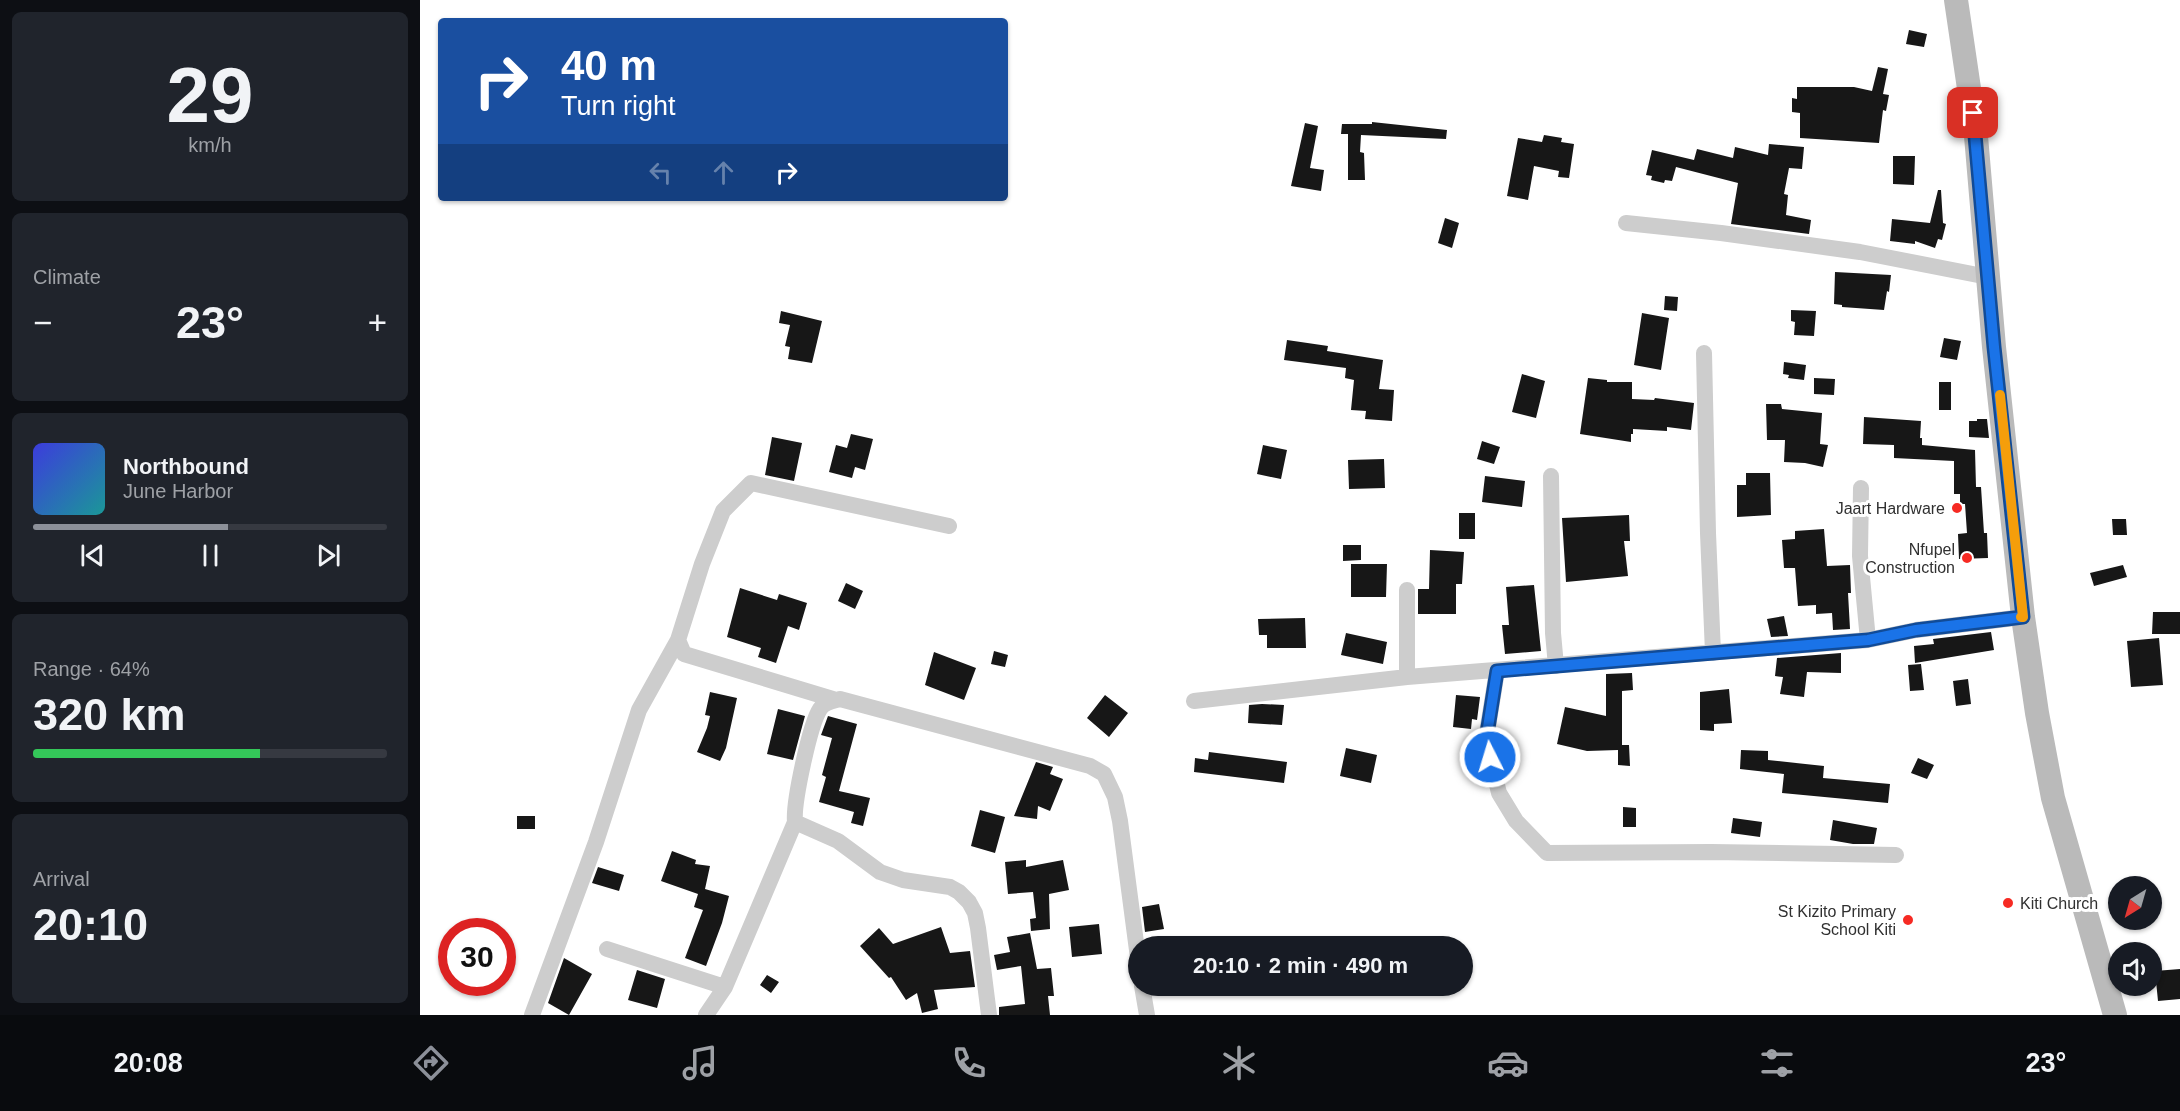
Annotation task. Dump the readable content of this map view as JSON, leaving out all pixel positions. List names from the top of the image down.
{
  "places": [
    "Jaart Hardware",
    "Nfupel Construction",
    "Kiti Church",
    "St Kizito Primary School Kiti"
  ],
  "north": "bottom left",
  "page": {
    "tile": [
      ["29", "km/h"],
      "Climate",
      ["Range · 64%", "320 km"],
      ["Arrival", "20:10"]
    ],
    "turn": ["40 m", "Turn right"],
    "heat": ["−", "23°", "+"],
    "song": ["Northbound", "June Harbor"],
    "limit": "30",
    "trip": "20:10 · 2 min · 490 m",
    "tabs": ["20:08", "23°"]
  }
}
